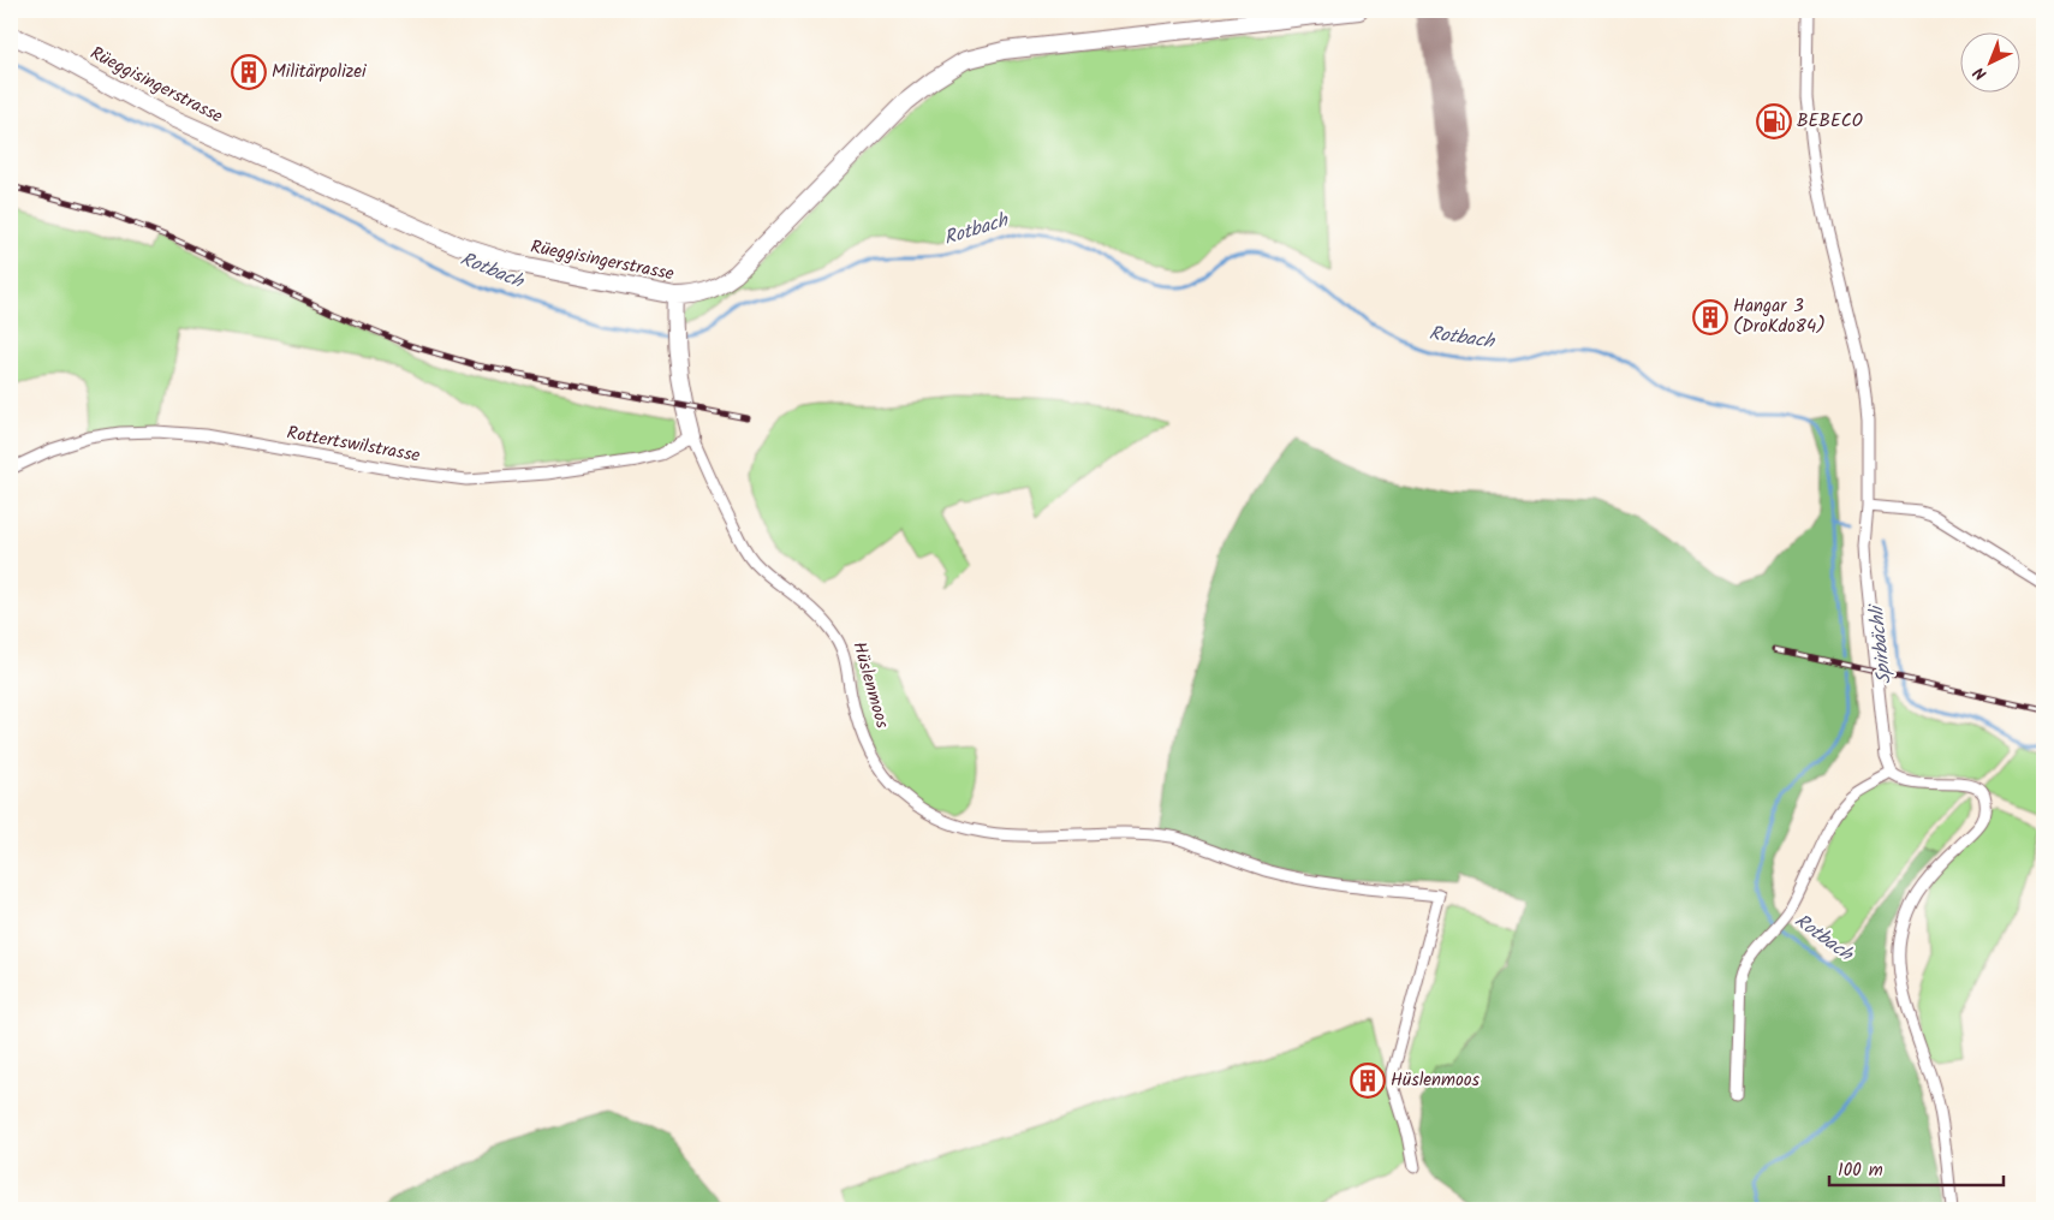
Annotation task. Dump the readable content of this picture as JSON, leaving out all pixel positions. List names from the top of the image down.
{
  "streets": {
    "main road": ["Rüeggisingerstrasse", "Hüslenmoos"],
    "street": ["Rottertswilstrasse"]
  },
  "crossings": [
    ["Rüeggisingerstrasse", "Hüslenmoos"],
    ["Rottertswilstrasse", "Hüslenmoos"]
  ],
  "water": ["Rotbach", "Spirbächli"],
  "places": {
    "building": ["Militärpolizei", "Hangar 3 (DroKdo84)", "Hüslenmoos"],
    "fuel station": ["BEBECO"]
  },
  "scale_bar": "100 m",
  "north": "bottom left"
}
